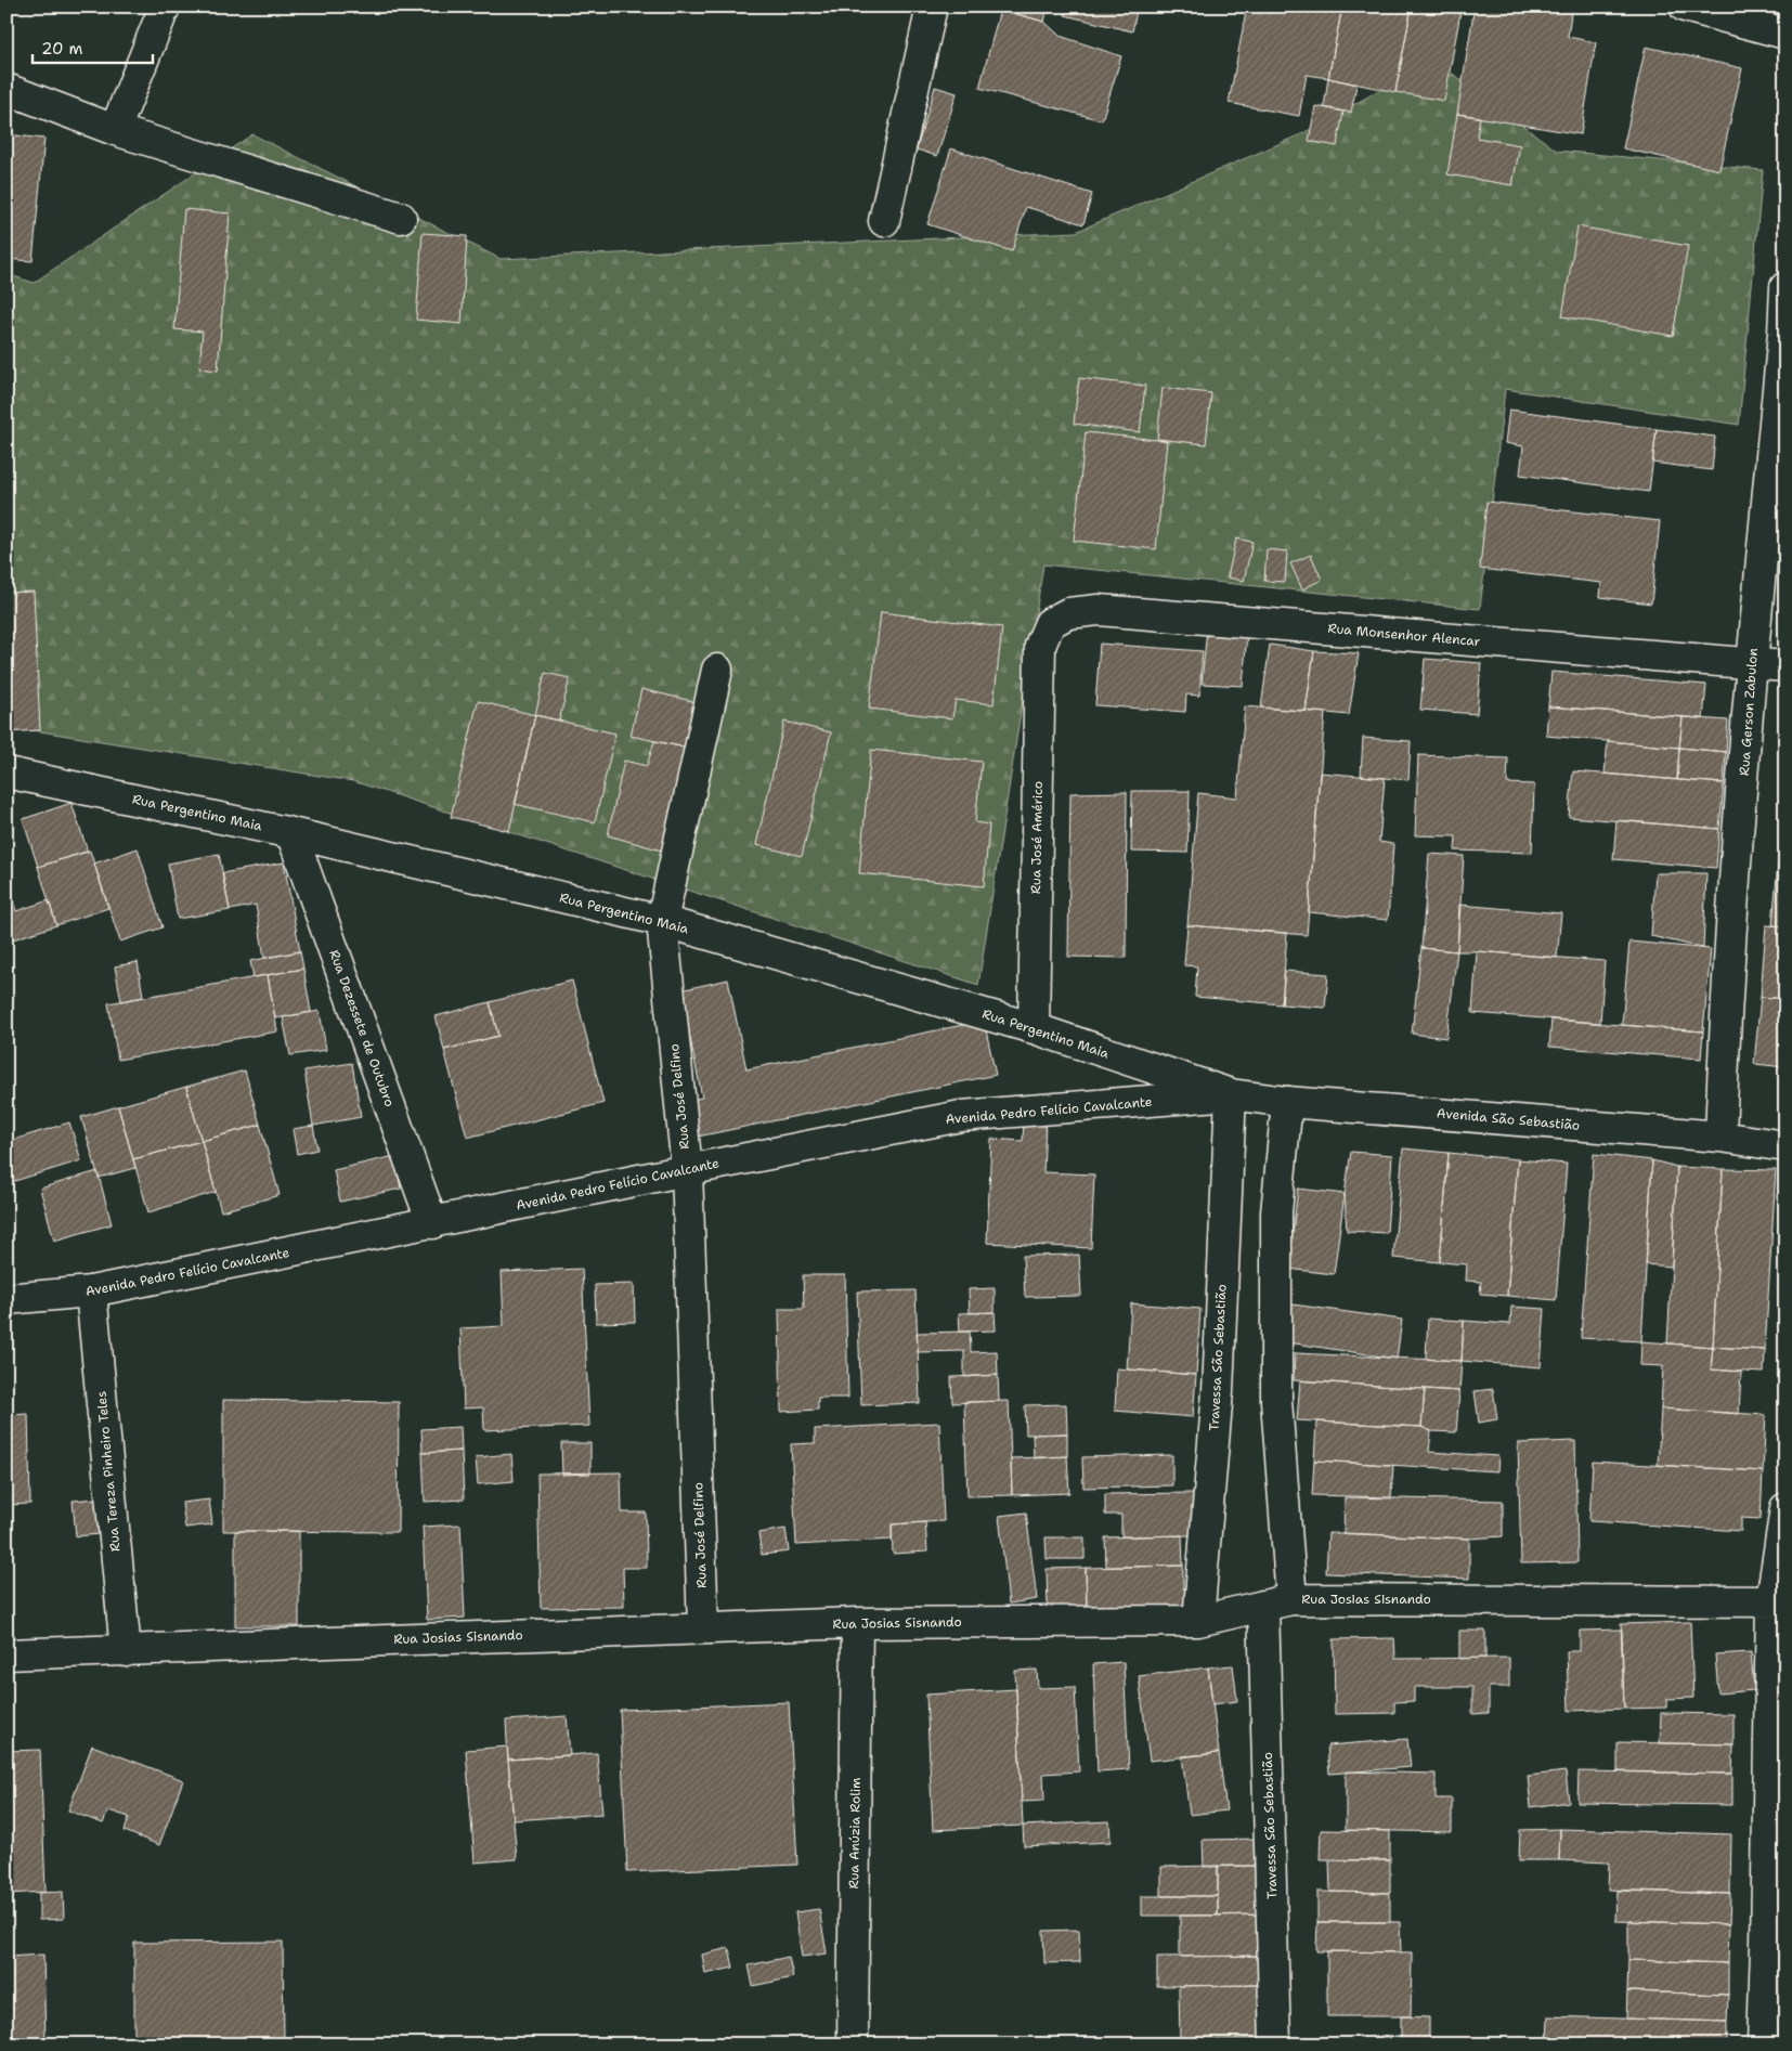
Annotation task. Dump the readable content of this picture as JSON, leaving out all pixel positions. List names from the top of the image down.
{
  "streets": {
    "street": [
      "Rua Monsenhor Alencar",
      "Rua Gerson Zabulon",
      "Rua Pergentino Maia",
      "Rua José Américo",
      "Rua Dezessete de Outubro",
      "Rua José Delfino",
      "Avenida Pedro Felício Cavalcante",
      "Avenida São Sebastião",
      "Travessa São Sebastião",
      "Rua Tereza Pinheiro Teles",
      "Rua Josias Sisnando",
      "Rua Anúzia Rolim"
    ]
  },
  "crossings": [
    ["Rua Monsenhor Alencar", "Rua Gerson Zabulon"],
    ["Rua Monsenhor Alencar", "Rua José Américo"],
    ["Rua Gerson Zabulon", "Avenida São Sebastião"],
    ["Rua Pergentino Maia", "Rua José Américo"],
    ["Rua Pergentino Maia", "Rua Dezessete de Outubro"],
    ["Rua Pergentino Maia", "Rua José Delfino"],
    ["Rua Pergentino Maia", "Avenida Pedro Felício Cavalcante"],
    ["Rua Pergentino Maia", "Avenida São Sebastião"],
    ["Rua Pergentino Maia", "Travessa São Sebastião"],
    ["Rua Dezessete de Outubro", "Avenida Pedro Felício Cavalcante"],
    ["Rua José Delfino", "Avenida Pedro Felício Cavalcante"],
    ["Rua José Delfino", "Rua Josias Sisnando"],
    ["Avenida Pedro Felício Cavalcante", "Avenida São Sebastião"],
    ["Avenida Pedro Felício Cavalcante", "Travessa São Sebastião"],
    ["Avenida Pedro Felício Cavalcante", "Rua Tereza Pinheiro Teles"],
    ["Avenida São Sebastião", "Travessa São Sebastião"],
    ["Travessa São Sebastião", "Rua Josias Sisnando"],
    ["Rua Tereza Pinheiro Teles", "Rua Josias Sisnando"],
    ["Rua Josias Sisnando", "Rua Anúzia Rolim"]
  ],
  "scale_bar": "20 m"
}
